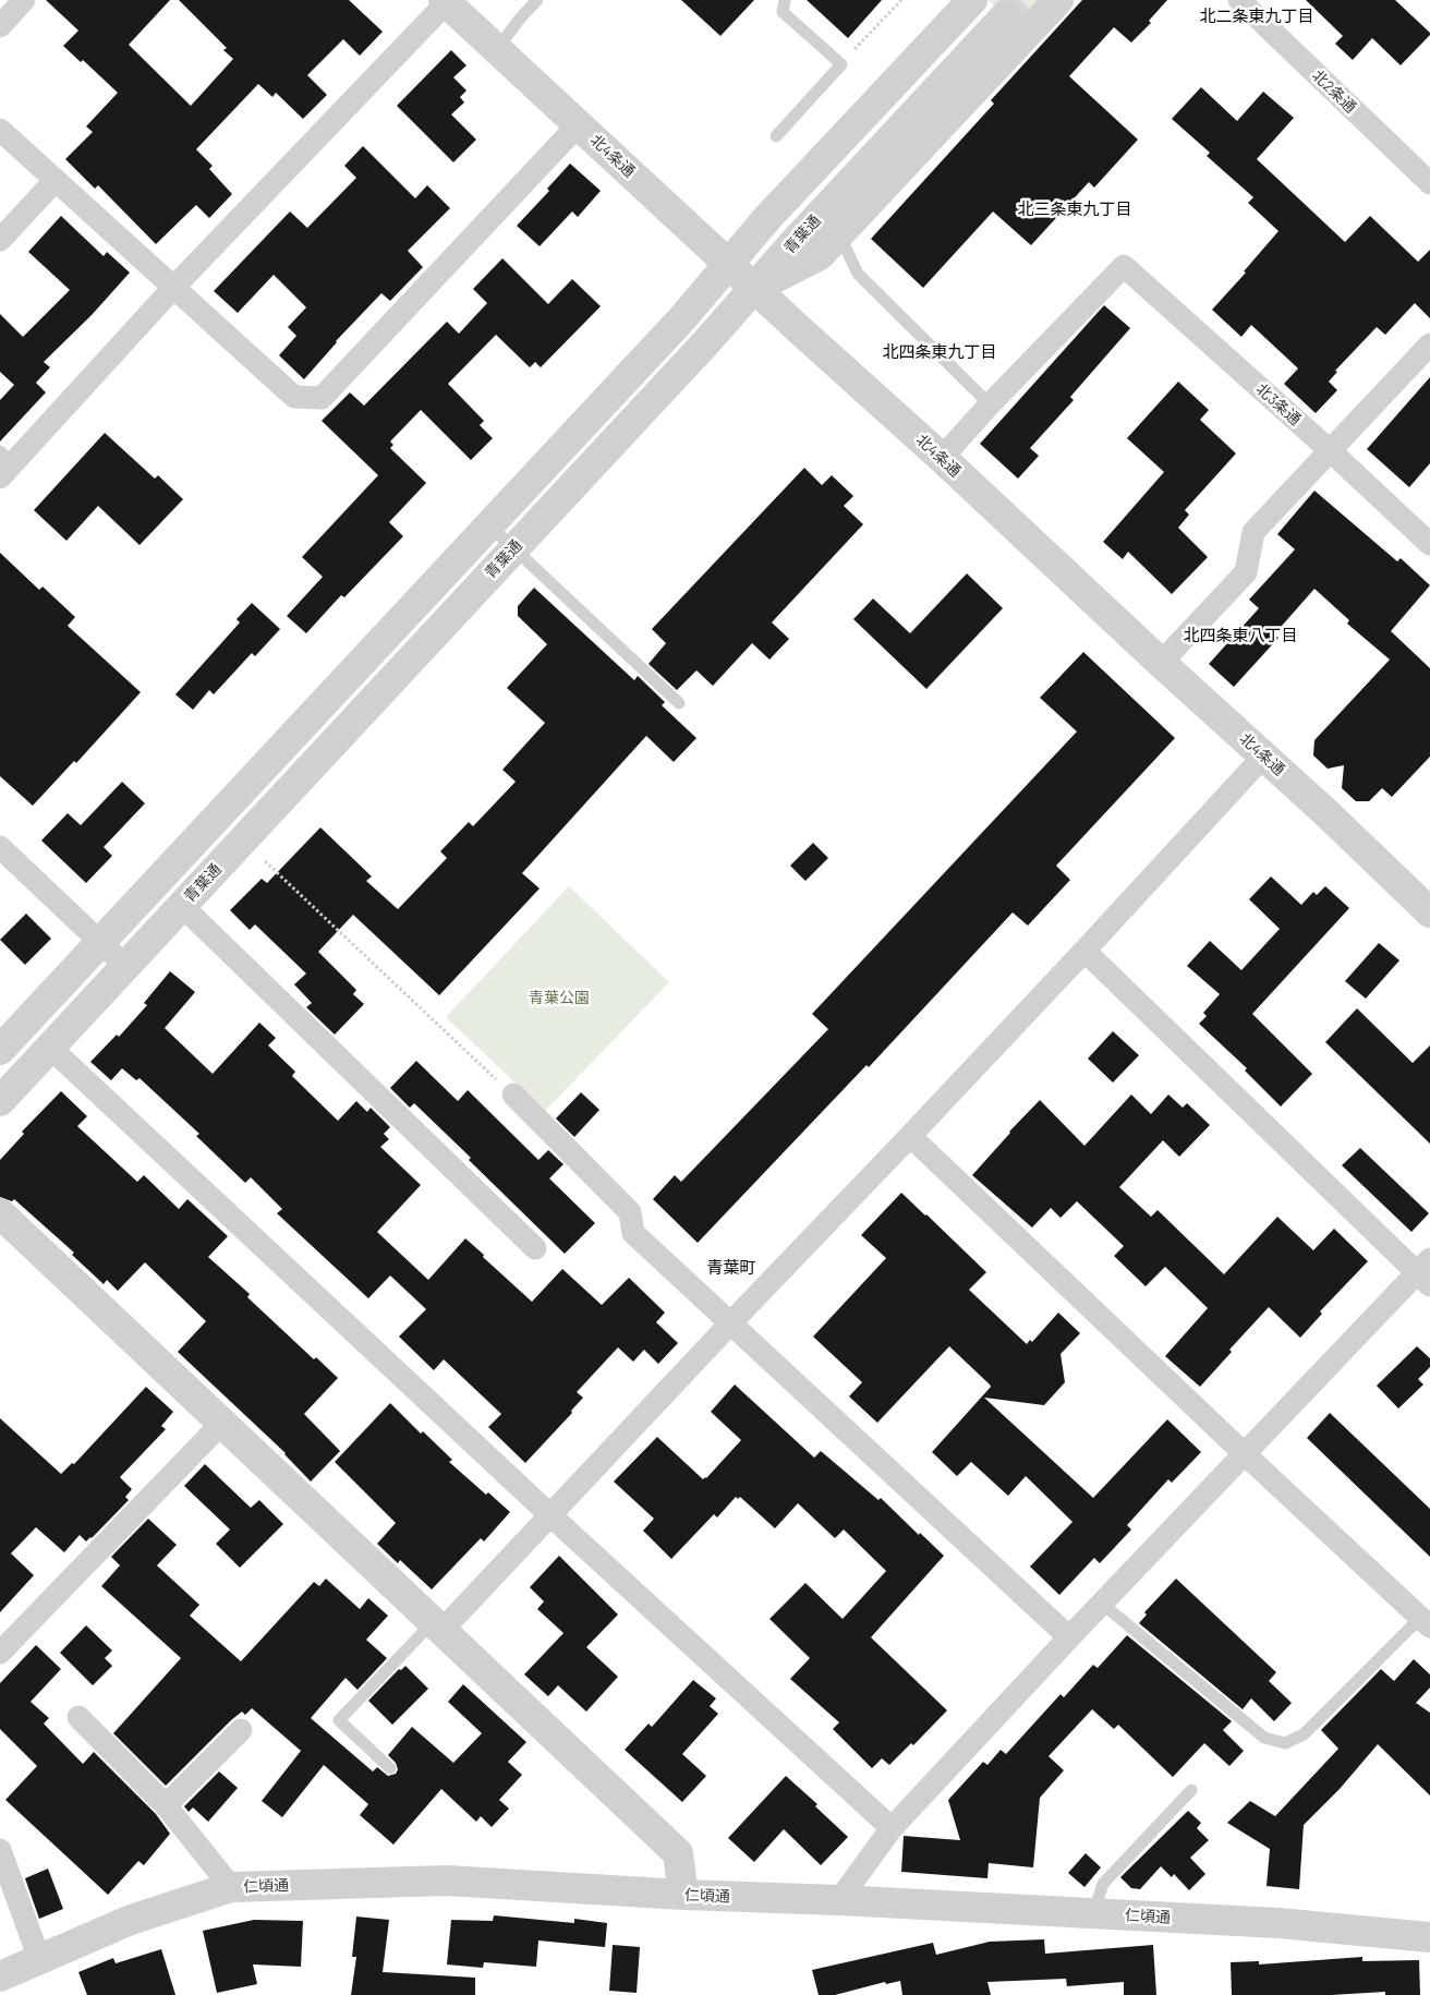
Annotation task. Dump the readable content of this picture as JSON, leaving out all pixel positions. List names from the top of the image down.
{
  "streets": {
    "street": [
      "北2条通",
      "北4条通",
      "青葉通",
      "北3条通",
      "仁頃通"
    ]
  },
  "crossings": [
    ["北4条通", "青葉通"]
  ],
  "districts": [
    "北二条東九丁目",
    "北三条東九丁目",
    "北四条東九丁目",
    "北四条東八丁目",
    "青葉町"
  ],
  "parks": ["青葉公園"]
}
